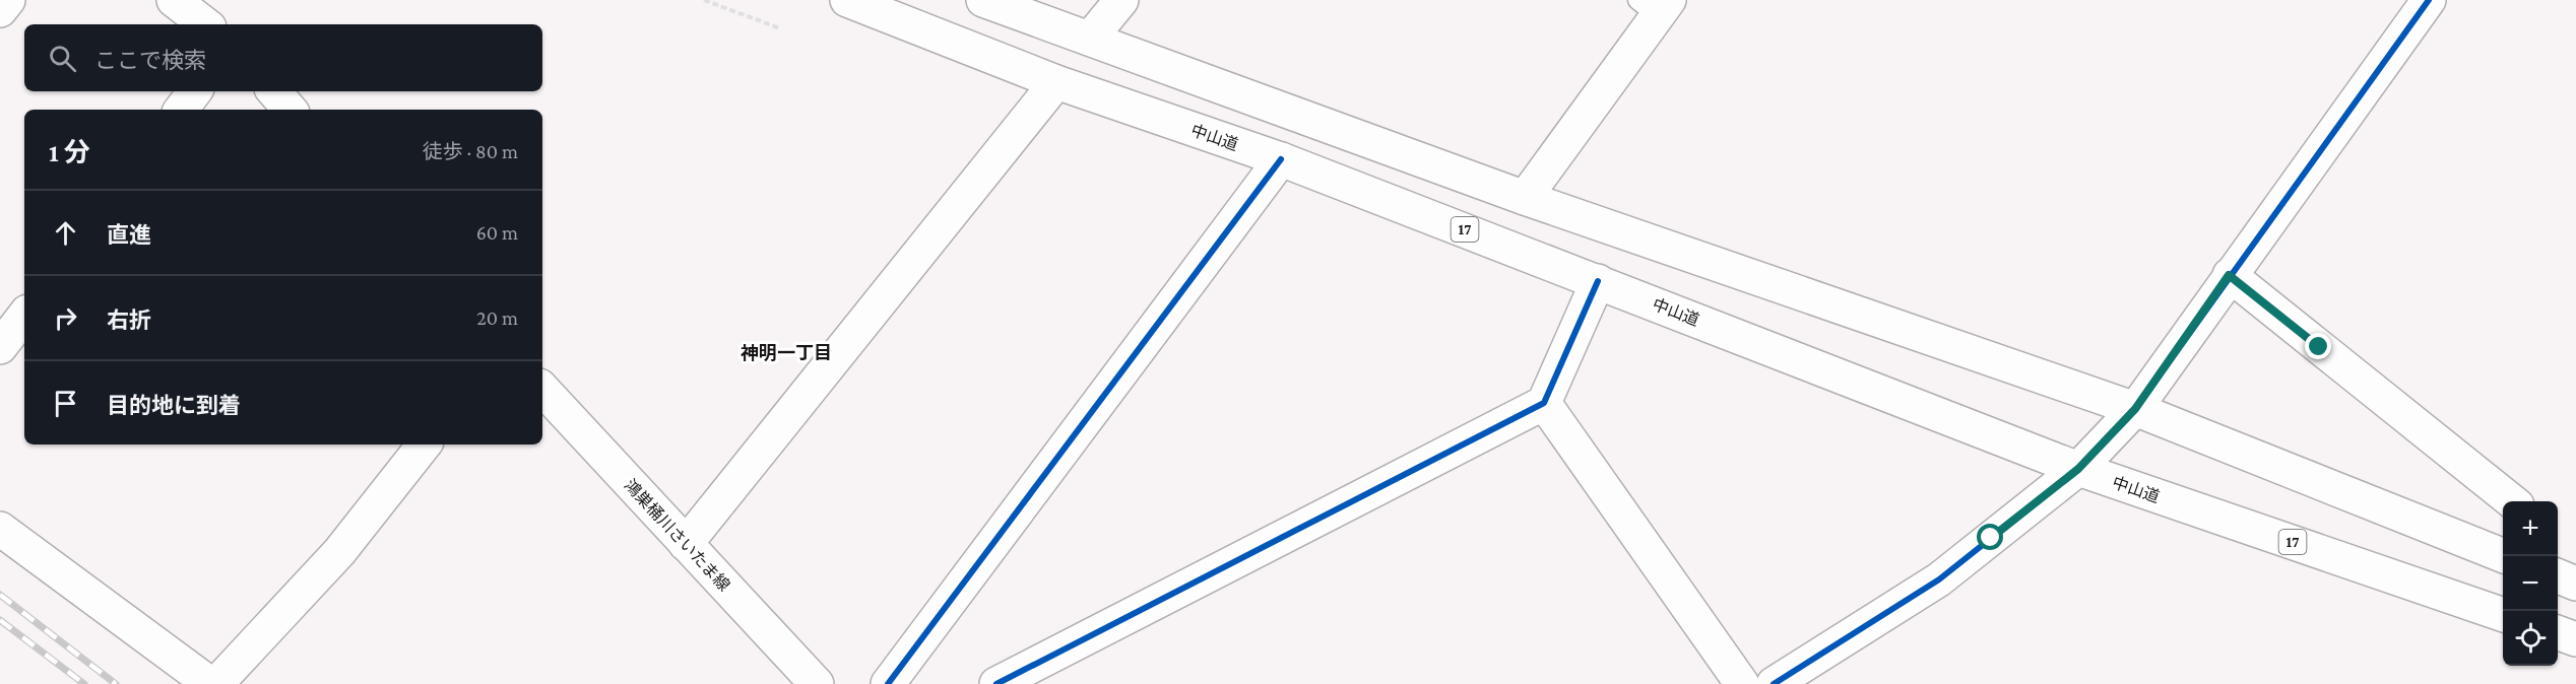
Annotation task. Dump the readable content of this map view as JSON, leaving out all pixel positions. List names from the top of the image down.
{
  "streets": {
    "main road": ["中山道", "17", "鴻巣桶川さいたま線"]
  },
  "districts": ["神明一丁目"],
  "page": {
    "search": "ここで検索",
    "heading": ["1 分", "徒歩 · 80 m"],
    "list": [
      ["直進", "60 m"],
      ["右折", "20 m"],
      "目的地に到着"
    ],
    "map_buttons": ["+", "−"]
  }
}
